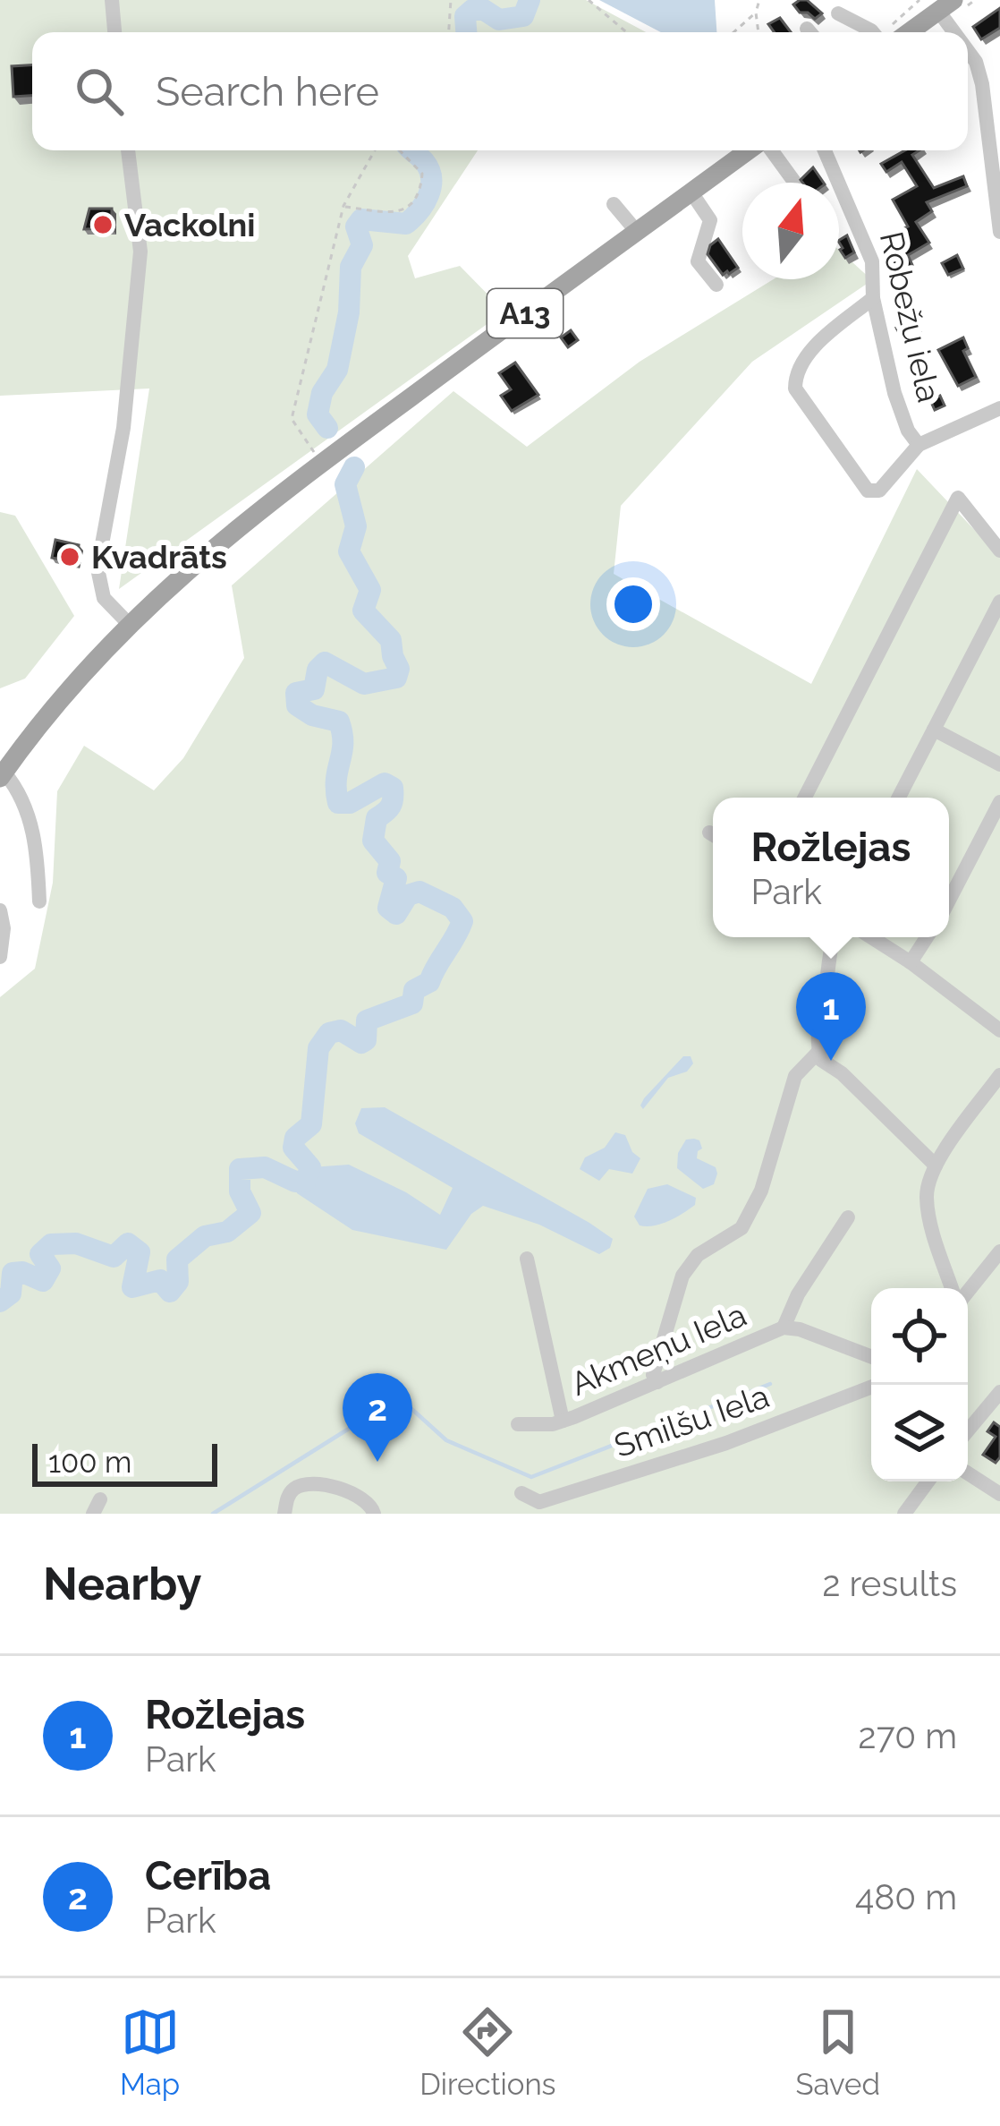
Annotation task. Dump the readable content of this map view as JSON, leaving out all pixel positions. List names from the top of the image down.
{
  "streets": {
    "main road": ["A13"],
    "street": ["Robežu iela", "Akmeņu Iela", "Smilšu Iela"]
  },
  "places": ["Vackolni", "Kvadrāts"],
  "scale_bar": "100 m",
  "north": "top",
  "page": {
    "search": "Search here",
    "popup": ["Rožlejas", "Park"],
    "pins": ["1", "2"],
    "scale": "100 m",
    "heading": ["Nearby", "2 results"],
    "list": [
      {
        "mark": "1",
        "name": "Rožlejas",
        "note": "Park",
        "value": "270 m"
      },
      {
        "mark": "2",
        "name": "Cerība",
        "note": "Park",
        "value": "480 m"
      }
    ],
    "nav": ["Map", "Directions", "Saved"]
  }
}
